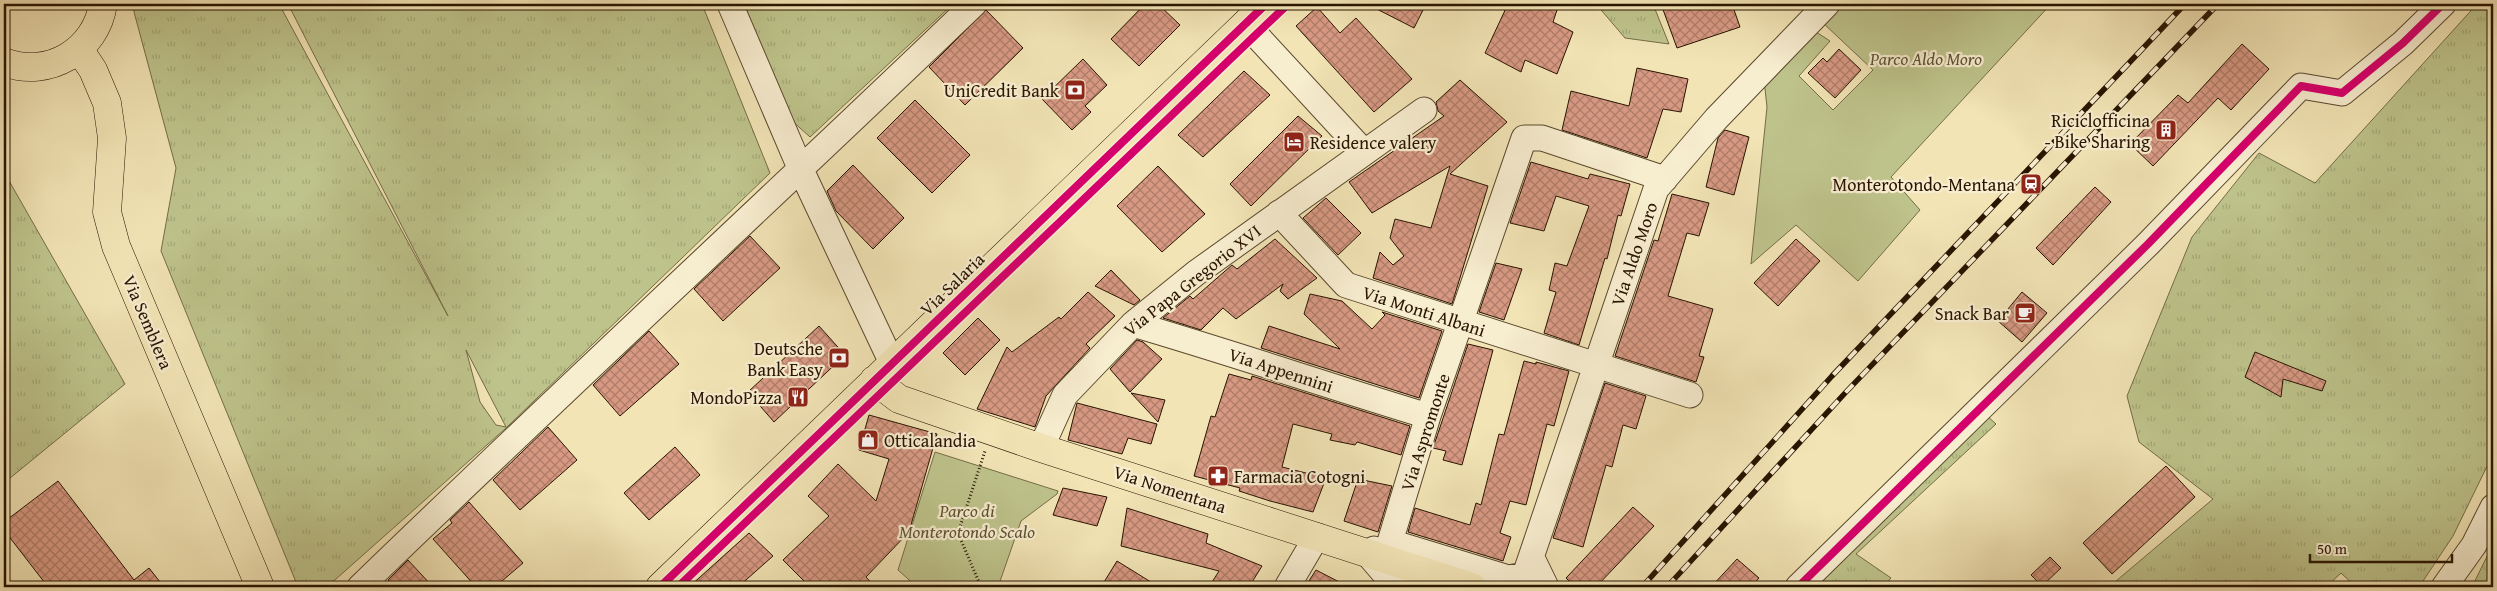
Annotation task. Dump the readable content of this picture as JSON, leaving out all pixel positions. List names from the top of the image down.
{
  "streets": {
    "main road": ["Via Salaria", "Via Semblera", "Via Nomentana"],
    "street": [
      "Via Aldo Moro",
      "Via Papa Gregorio XVI",
      "Via Monti Albani",
      "Via Appennini",
      "Via Aspromonte"
    ]
  },
  "crossings": [
    ["Via Aldo Moro", "Via Monti Albani"],
    ["Via Aldo Moro", "Via Aspromonte"],
    ["Via Aldo Moro", "Via Nomentana"],
    ["Via Papa Gregorio XVI", "Via Monti Albani"],
    ["Via Papa Gregorio XVI", "Via Appennini"],
    ["Via Papa Gregorio XVI", "Via Nomentana"],
    ["Via Salaria", "Via Nomentana"],
    ["Via Monti Albani", "Via Aspromonte"],
    ["Via Appennini", "Via Aspromonte"],
    ["Via Aspromonte", "Via Nomentana"]
  ],
  "parks": ["Parco Aldo Moro", "Parco di Monterotondo Scalo"],
  "places": {
    "bank": ["UniCredit Bank", "Deutsche Bank Easy"],
    "building": ["Riciclofficina - Bike Sharing"],
    "hotel": ["Residence valery"],
    "station": ["Monterotondo-Mentana"],
    "cafe": ["Snack Bar"],
    "restaurant": ["MondoPizza"],
    "shop": ["Otticalandia"],
    "pharmacy": ["Farmacia Cotogni"]
  },
  "scale_bar": "50 m"
}
